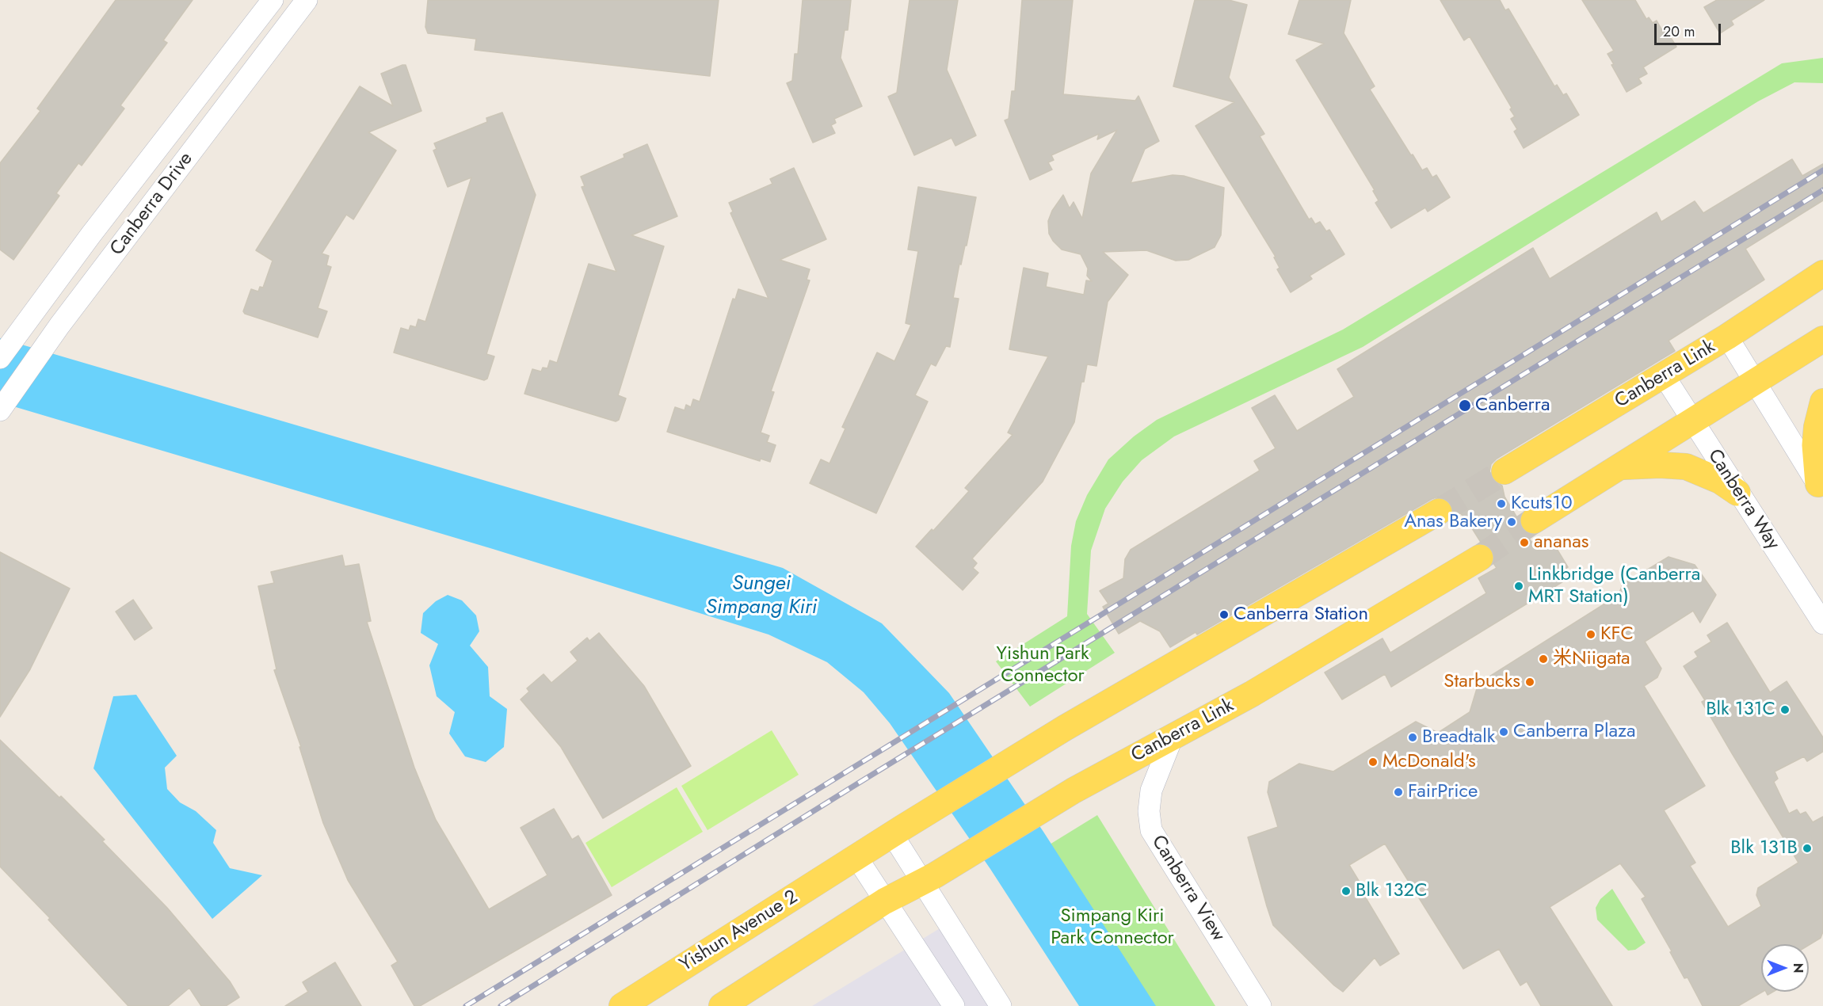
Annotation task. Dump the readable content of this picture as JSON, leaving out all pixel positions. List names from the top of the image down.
{
  "streets": {
    "main road": ["Canberra Link", "Yishun Avenue 2"],
    "street": ["Canberra Drive", "Canberra Way", "Canberra View"]
  },
  "crossings": [
    ["Canberra Link", "Canberra Way"],
    ["Canberra Link", "Canberra View"]
  ],
  "water": ["Sungei Simpang Kiri"],
  "parks": ["Yishun Park Connector", "Simpang Kiri Park Connector"],
  "places": [
    "Canberra",
    "Kcuts10",
    "Anas Bakery",
    "ananas",
    "Linkbridge (Canberra MRT Station)",
    "Canberra Station",
    "KFC",
    "米Niigata",
    "Starbucks",
    "Blk 131C",
    "Canberra Plaza",
    "Breadtalk",
    "McDonald's",
    "FairPrice",
    "Blk 131B",
    "Blk 132C"
  ],
  "scale_bar": "20 m",
  "north": "right"
}
